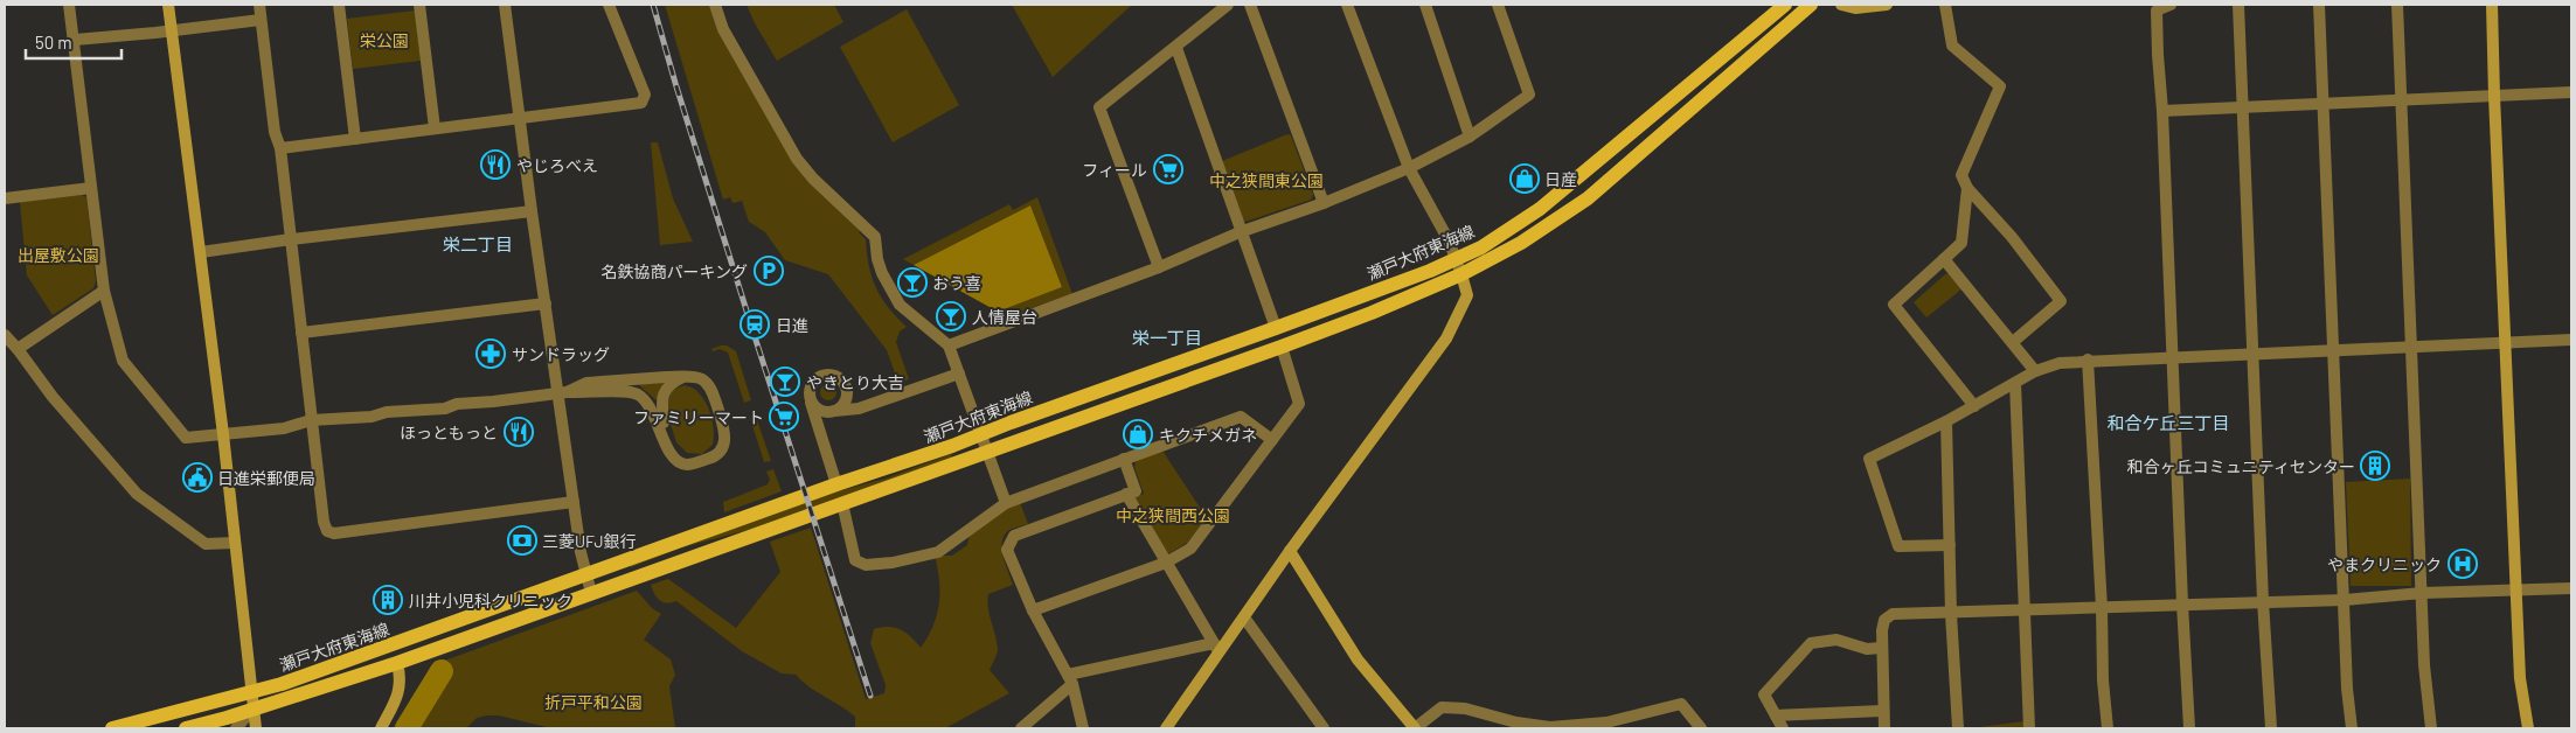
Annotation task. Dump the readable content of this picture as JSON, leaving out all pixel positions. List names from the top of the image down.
{
  "streets": {
    "main road": ["瀬戸大府東海線"]
  },
  "districts": ["栄二丁目", "栄一丁目", "和合ケ丘三丁目"],
  "parks": [
    "栄公園",
    "中之狭間東公園",
    "出屋敷公園",
    "中之狭間西公園",
    "折戸平和公園"
  ],
  "places": {
    "restaurant": ["やじろべえ", "ほっともっと"],
    "supermarket": ["フィール", "ファミリーマート"],
    "shop": ["日産", "キクチメガネ"],
    "parking": ["名鉄協商パーキング"],
    "bar": ["おう喜", "人情屋台", "やきとり大吉"],
    "station": ["日進"],
    "pharmacy": ["サンドラッグ"],
    "building": ["和合ヶ丘コミュニティセンター", "川井小児科クリニック"],
    "public building": ["日進栄郵便局"],
    "bank": ["三菱UFJ銀行"],
    "hospital": ["やまクリニック"]
  },
  "scale_bar": "50 m"
}
